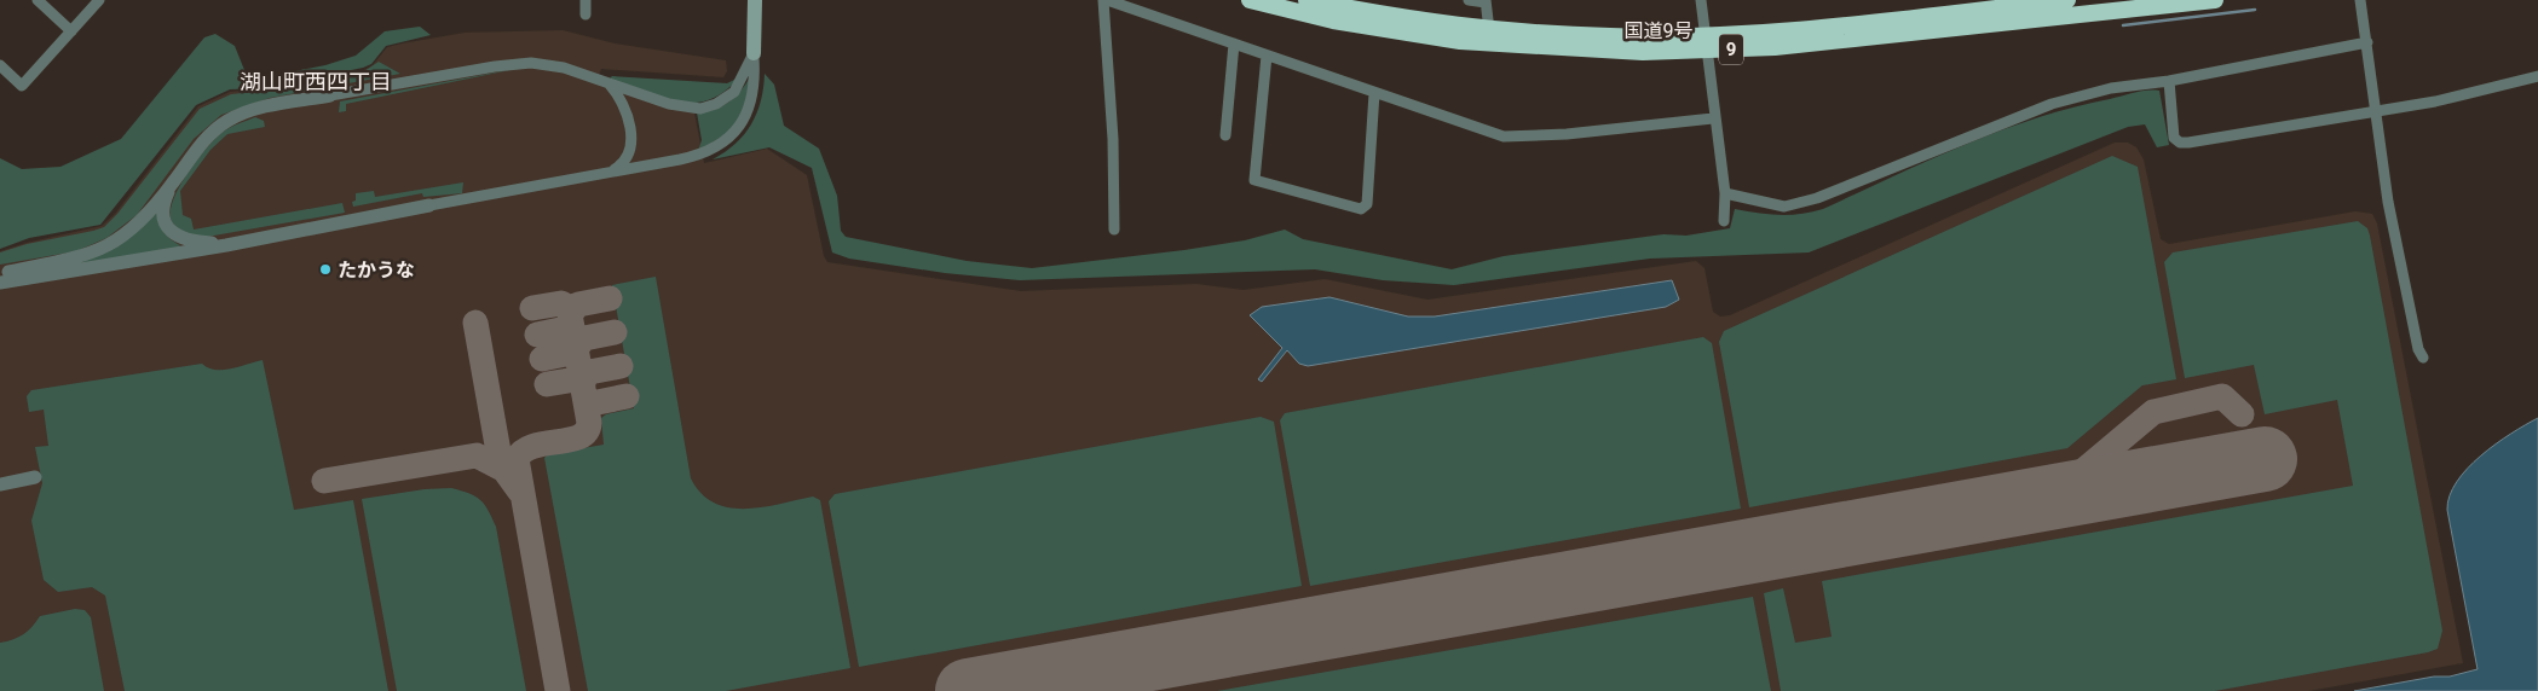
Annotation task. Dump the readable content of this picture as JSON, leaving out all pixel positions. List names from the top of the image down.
{
  "streets": {
    "highway": ["国道9号", "9"]
  },
  "districts": ["湖山町西四丁目"],
  "places": ["たかうな"]
}
